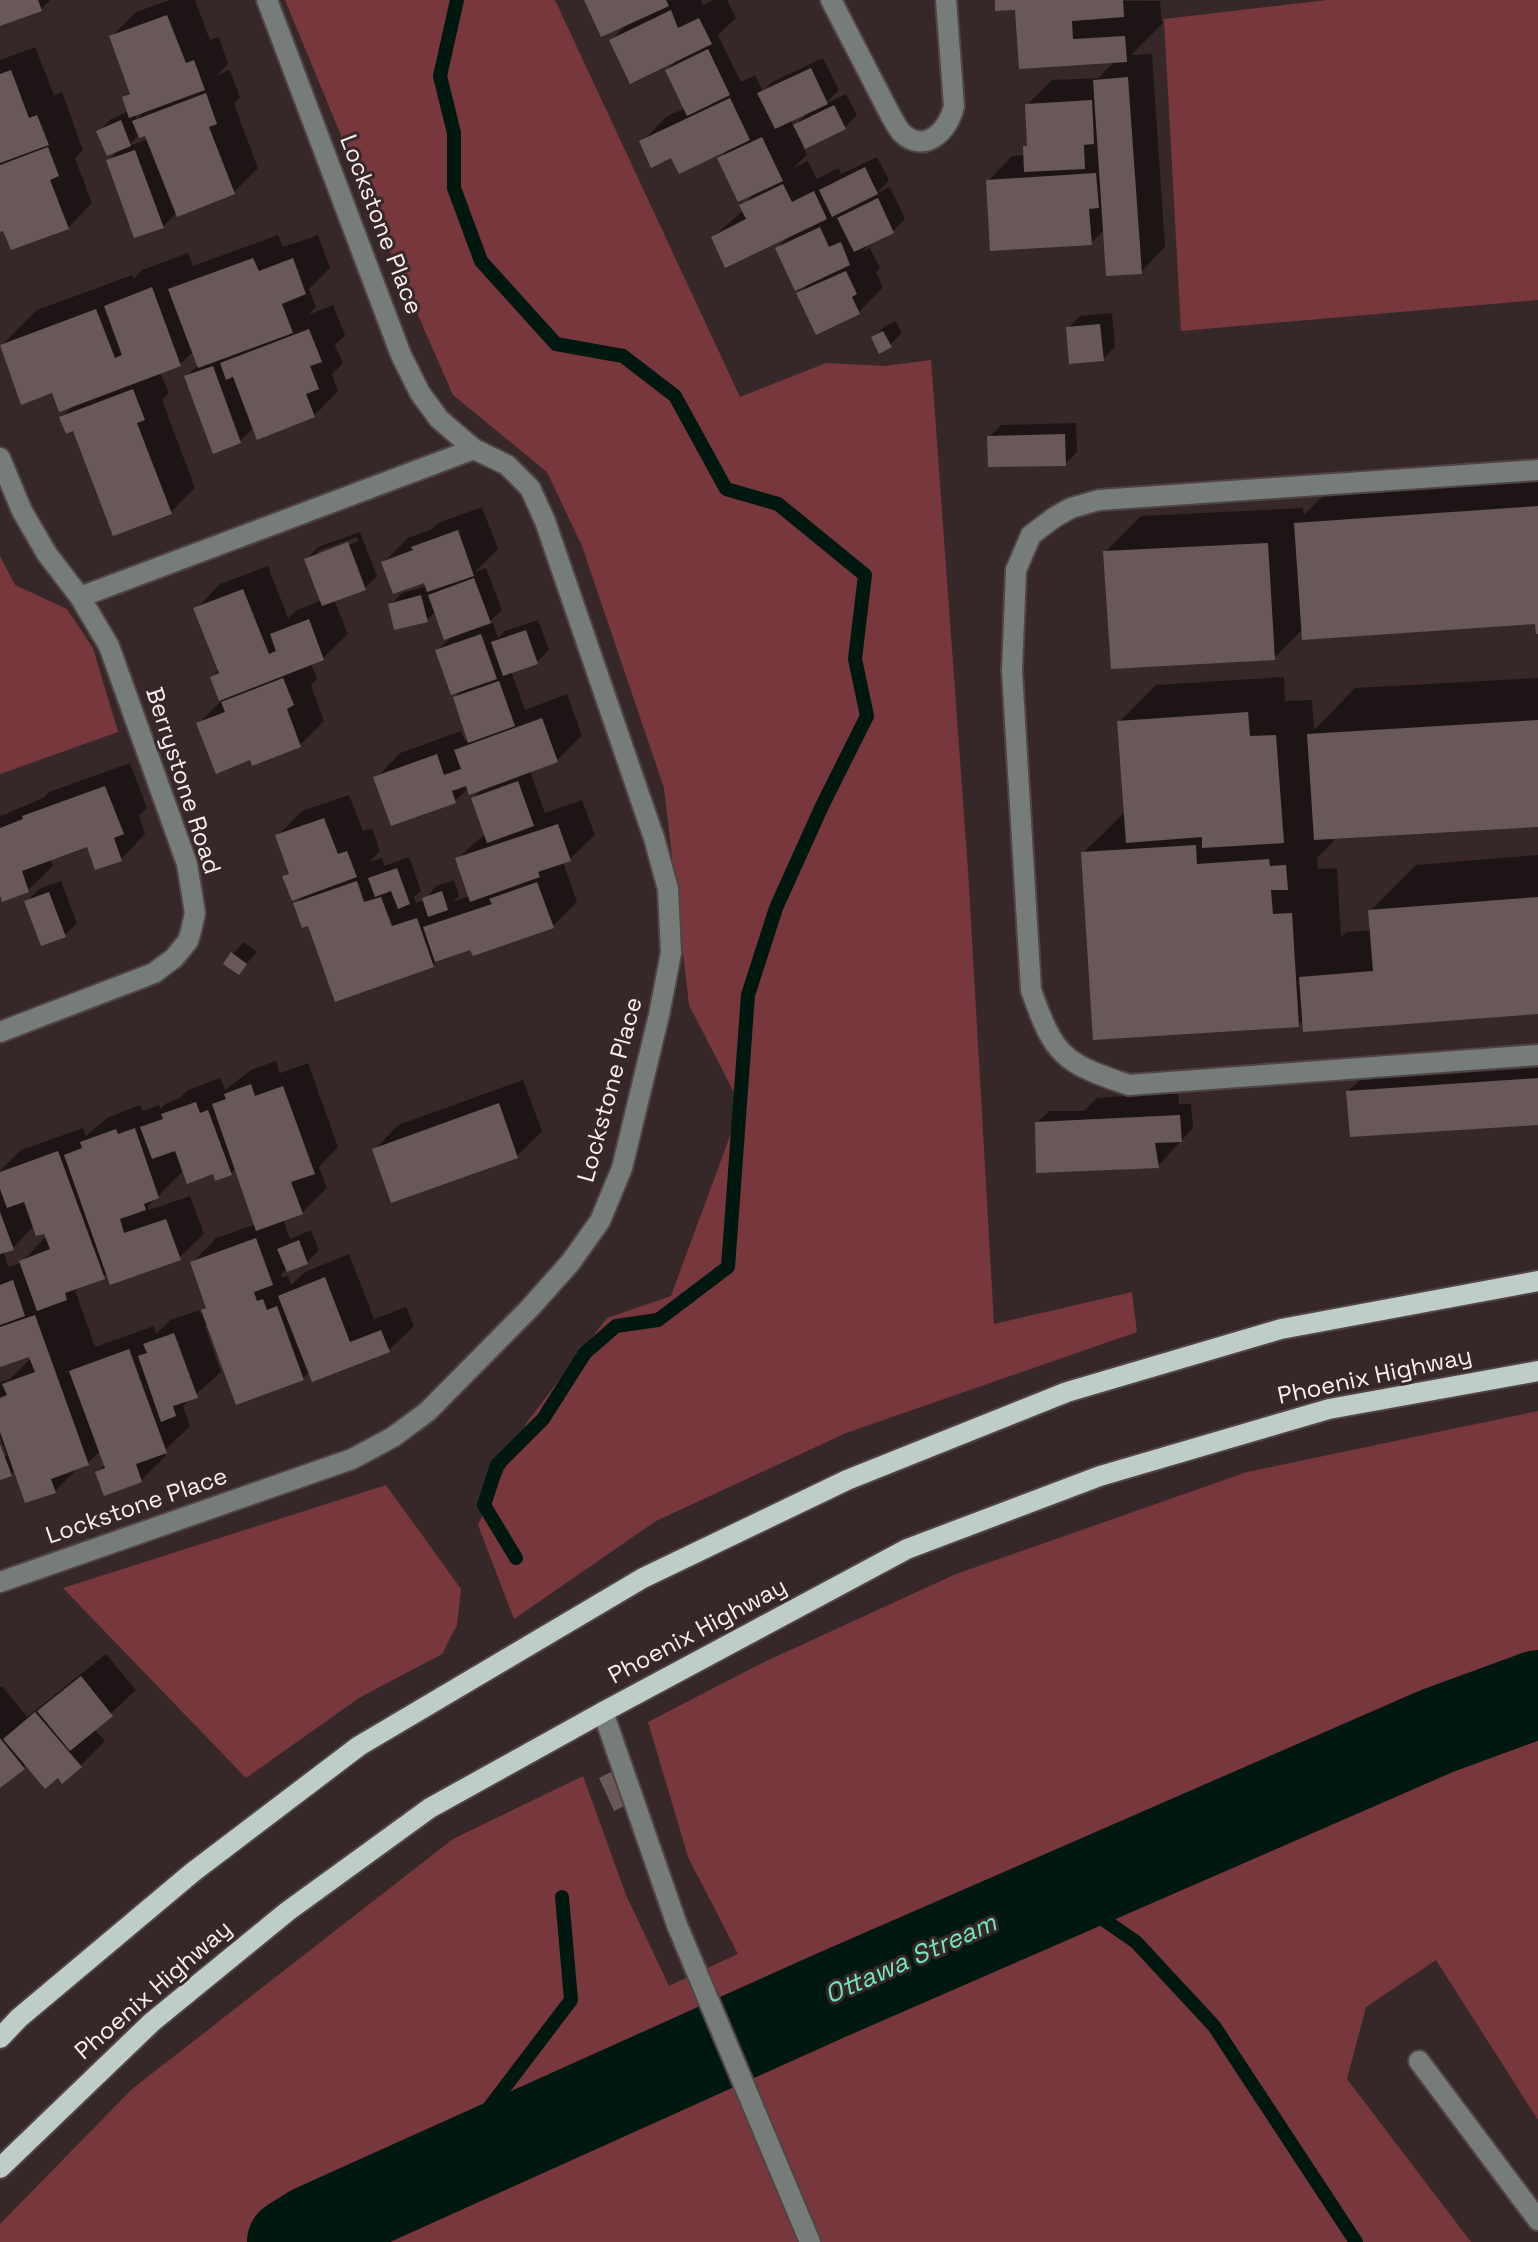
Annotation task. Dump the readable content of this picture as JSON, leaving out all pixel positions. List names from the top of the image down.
{
  "streets": {
    "main road": ["Phoenix Highway"],
    "street": ["Lockstone Place", "Berrystone Road"]
  },
  "water": ["Ottawa Stream"]
}
